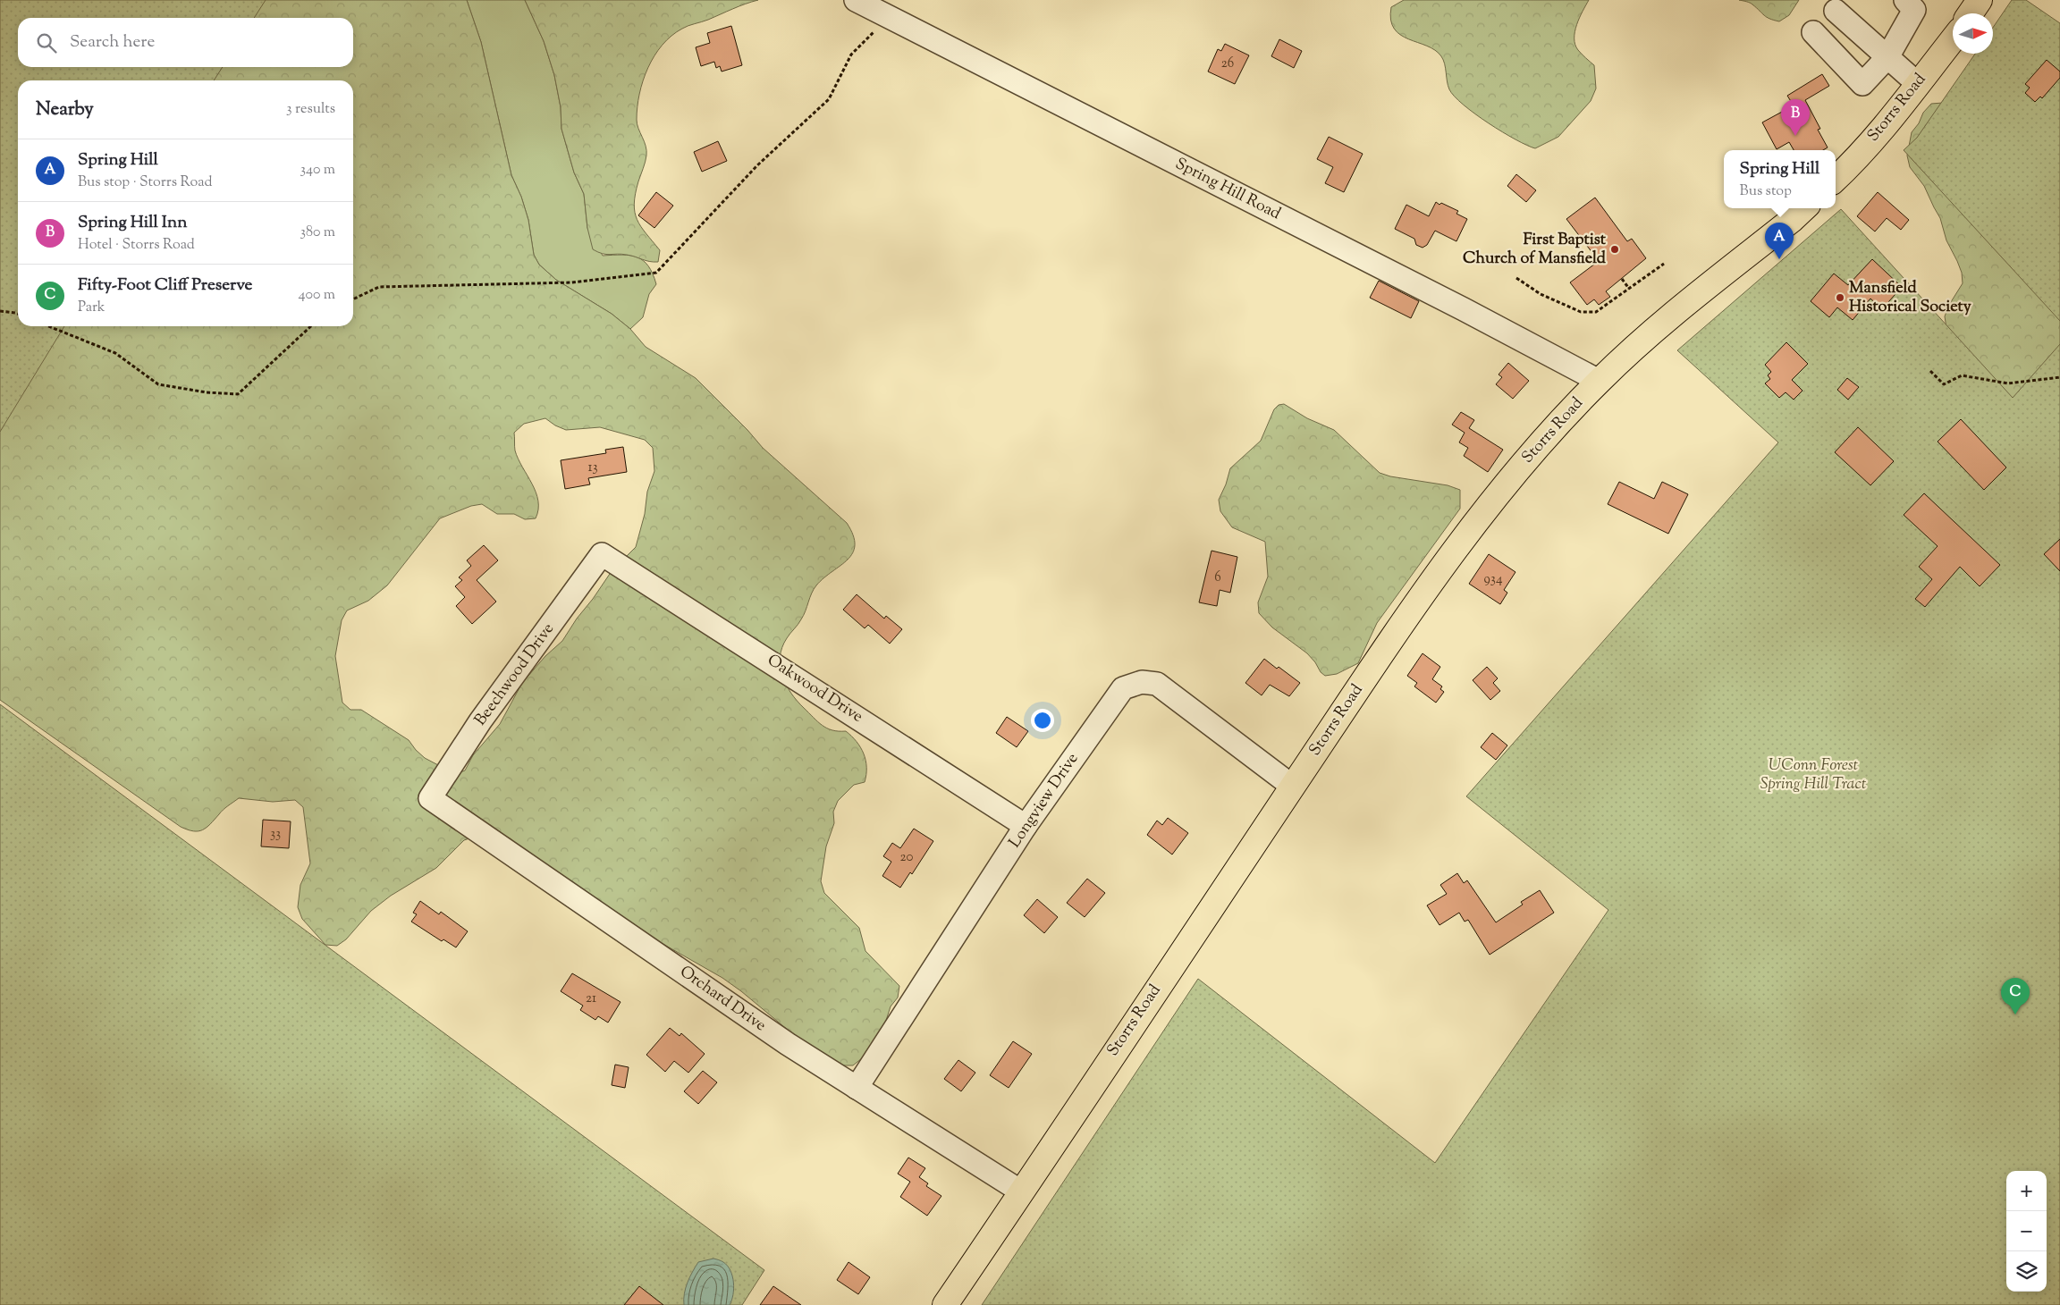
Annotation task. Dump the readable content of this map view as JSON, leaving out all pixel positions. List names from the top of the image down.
{
  "streets": {
    "main road": ["Storrs Road"],
    "street": [
      "Spring Hill Road",
      "Beechwood Drive",
      "Oakwood Drive",
      "Longview Drive",
      "Orchard Drive"
    ]
  },
  "crossings": [
    ["Storrs Road", "Spring Hill Road"],
    ["Storrs Road", "Longview Drive"],
    ["Storrs Road", "Orchard Drive"],
    ["Beechwood Drive", "Oakwood Drive"],
    ["Beechwood Drive", "Orchard Drive"],
    ["Oakwood Drive", "Longview Drive"],
    ["Longview Drive", "Orchard Drive"]
  ],
  "parks": ["UConn Forest Spring Hill Tract"],
  "places": ["First Baptist Church of Mansfield", "Mansfield Historical Society"],
  "house_numbers": [
    "26",
    "13",
    "6",
    "934",
    "33",
    "20",
    "21"
  ],
  "north": "right",
  "page": {
    "search": "Search here",
    "heading": ["Nearby", "3 results"],
    "pins": ["B", "A", "C"],
    "list": [
      {
        "mark": "A",
        "name": "Spring Hill",
        "note": "Bus stop · Storrs Road",
        "value": "340 m"
      },
      {
        "mark": "B",
        "name": "Spring Hill Inn",
        "note": "Hotel · Storrs Road",
        "value": "380 m"
      },
      {
        "mark": "C",
        "name": "Fifty-Foot Cliff Preserve",
        "note": "Park",
        "value": "400 m"
      }
    ],
    "popup": ["Spring Hill", "Bus stop"],
    "map_buttons": ["+", "−"]
  }
}
